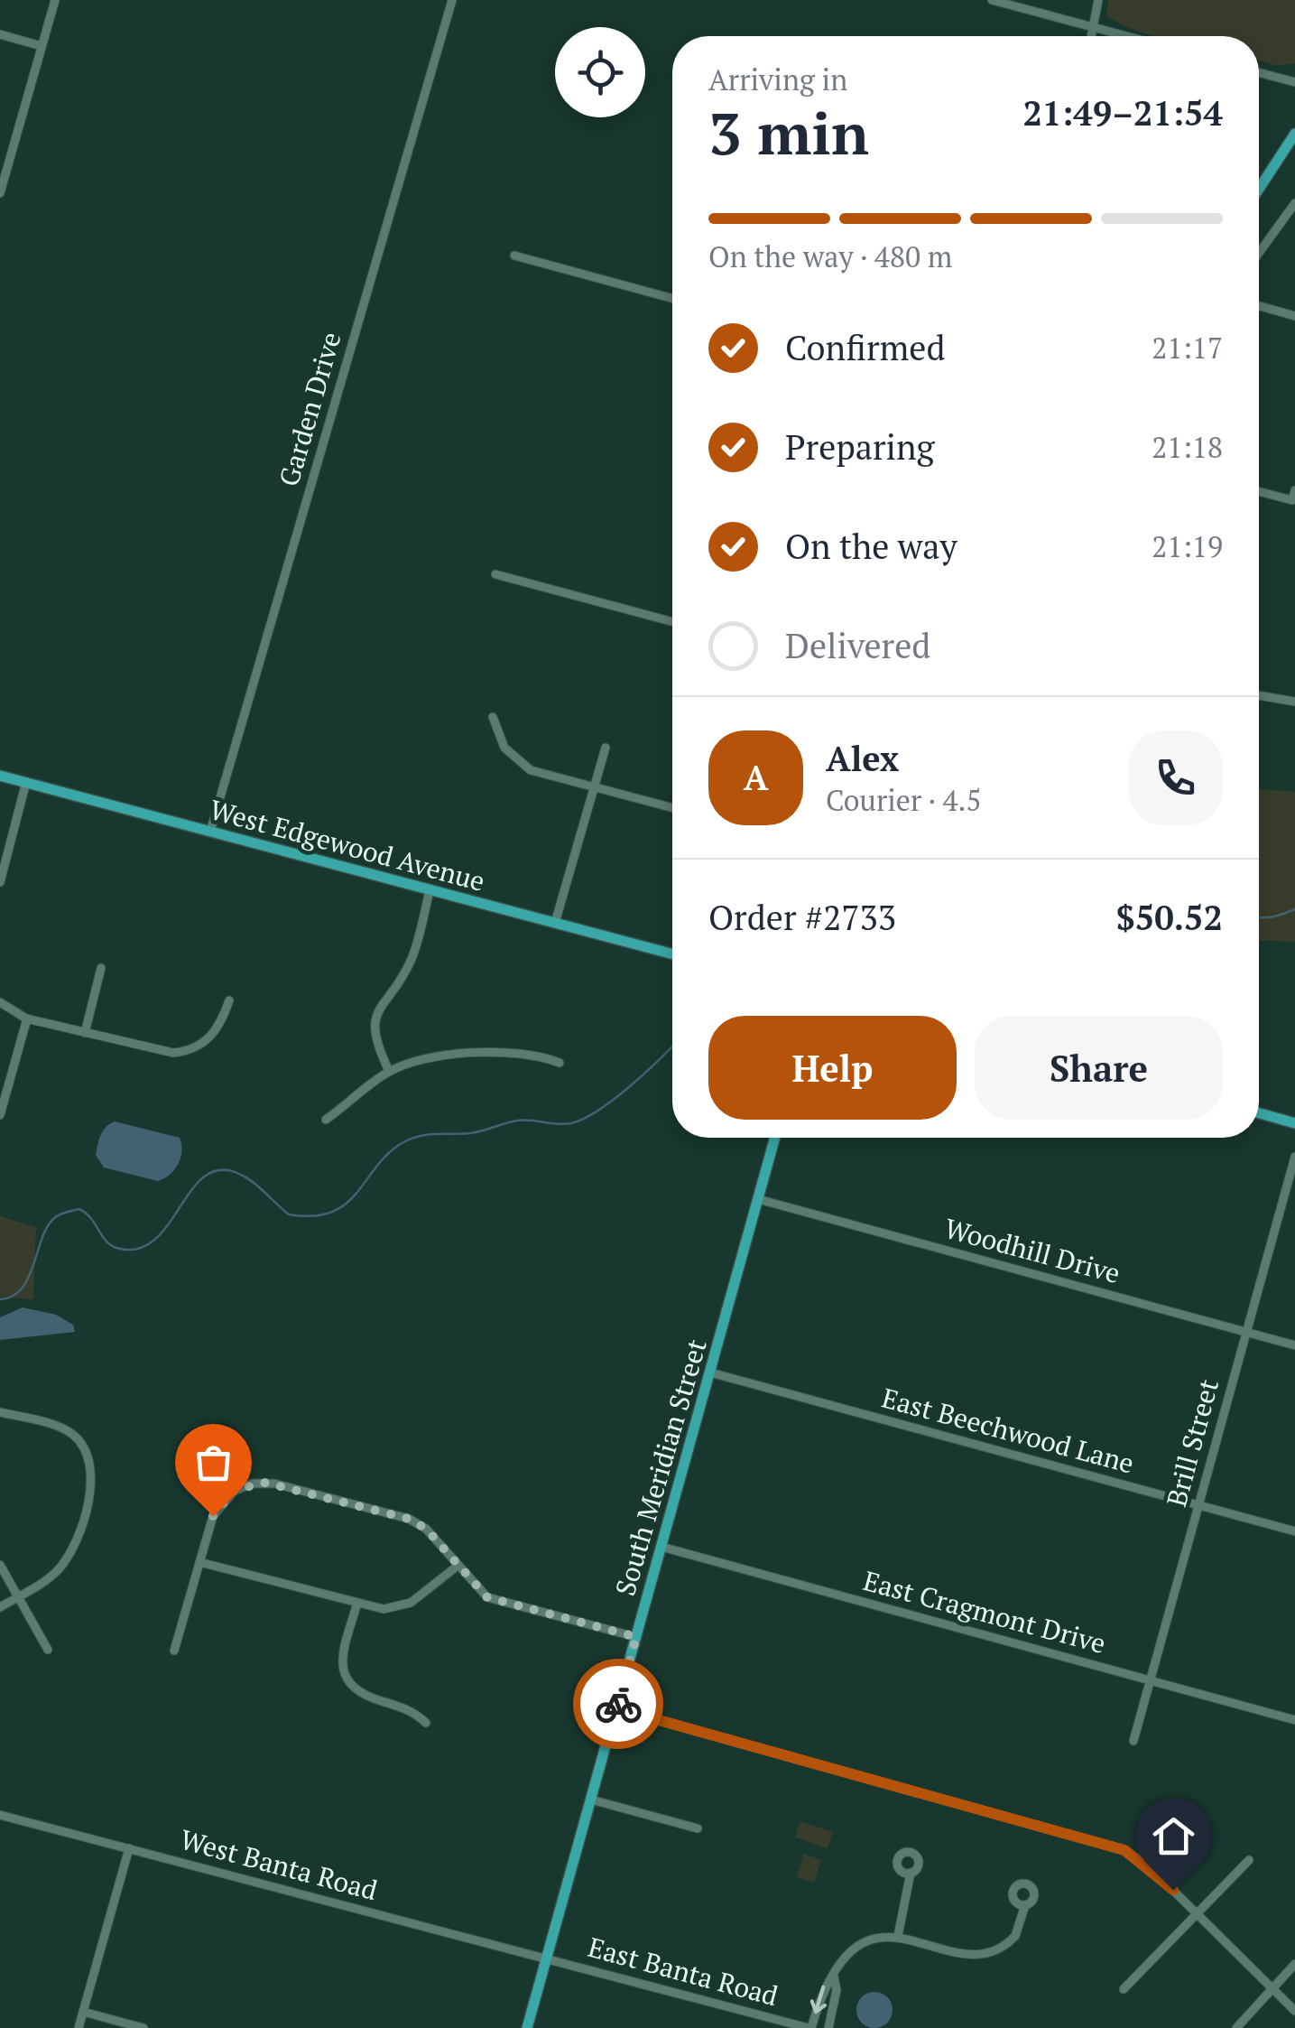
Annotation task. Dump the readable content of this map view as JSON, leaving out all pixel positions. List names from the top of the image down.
{
  "streets": {
    "main road": ["West Edgewood Avenue", "South Meridian Street"],
    "street": [
      "Garden Drive",
      "Woodhill Drive",
      "East Beechwood Lane",
      "Brill Street",
      "East Cragmont Drive",
      "West Banta Road",
      "East Banta Road"
    ]
  },
  "crossings": [
    ["Garden Drive", "West Edgewood Avenue"],
    ["Woodhill Drive", "Brill Street"],
    ["Woodhill Drive", "South Meridian Street"],
    ["East Beechwood Lane", "Brill Street"],
    ["East Beechwood Lane", "South Meridian Street"],
    ["Brill Street", "East Cragmont Drive"],
    ["South Meridian Street", "East Cragmont Drive"],
    ["South Meridian Street", "West Banta Road"],
    ["South Meridian Street", "East Banta Road"],
    ["West Banta Road", "East Banta Road"]
  ],
  "page": {
    "heading": ["3 min", "Arriving in", "21:49–21:54"],
    "panel": [
      "Alex",
      "Courier · 4.5",
      "Order #2733",
      "$50.52"
    ],
    "bar": "On the way · 480 m",
    "list": [
      ["Confirmed", "21:17"],
      ["Preparing", "21:18"],
      ["On the way", "21:19"],
      "Delivered"
    ],
    "round": "A",
    "buttons": ["Help", "Share"]
  }
}
